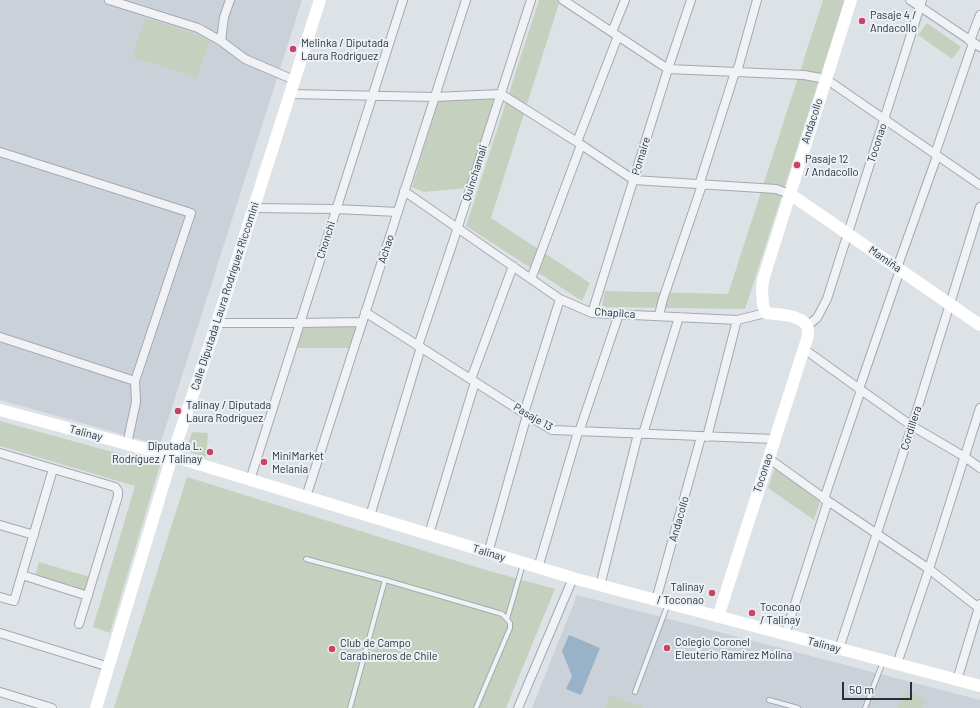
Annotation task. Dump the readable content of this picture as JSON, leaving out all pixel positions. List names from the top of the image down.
{
  "streets": {
    "street": [
      "Andacollo",
      "Toconao",
      "Pomaire",
      "Quinchamali",
      "Chonchi",
      "Achao",
      "Mamiña",
      "Calle Diputada Laura Rodríguez Riccomini",
      "Chapilca",
      "Pasaje 13",
      "Cordillera",
      "Talinay"
    ]
  },
  "crossings": [
    ["Andacollo", "Mamiña"],
    ["Andacollo", "Chapilca"],
    ["Andacollo", "Pasaje 13"],
    ["Andacollo", "Talinay"],
    ["Toconao", "Mamiña"],
    ["Toconao", "Chapilca"],
    ["Toconao", "Pasaje 13"],
    ["Toconao", "Talinay"],
    ["Pomaire", "Chapilca"],
    ["Quinchamali", "Chapilca"],
    ["Quinchamali", "Pasaje 13"],
    ["Quinchamali", "Talinay"],
    ["Chonchi", "Talinay"],
    ["Achao", "Chapilca"],
    ["Achao", "Pasaje 13"],
    ["Achao", "Talinay"],
    ["Mamiña", "Cordillera"],
    ["Calle Diputada Laura Rodríguez Riccomini", "Talinay"],
    ["Cordillera", "Talinay"]
  ],
  "places": [
    "Pasaje 4 / Andacollo",
    "Melinka / Diputada Laura Rodríguez",
    "Pasaje 12 / Andacollo",
    "Talinay / Diputada Laura Rodríguez",
    "Diputada L. Rodríguez / Talinay",
    "MiniMarket Melania",
    "Talinay / Toconao",
    "Toconao / Talinay",
    "Colegio Coronel Eleuterio Ramírez Molina",
    "Club de Campo Carabineros de Chile"
  ],
  "scale_bar": "50 m"
}
